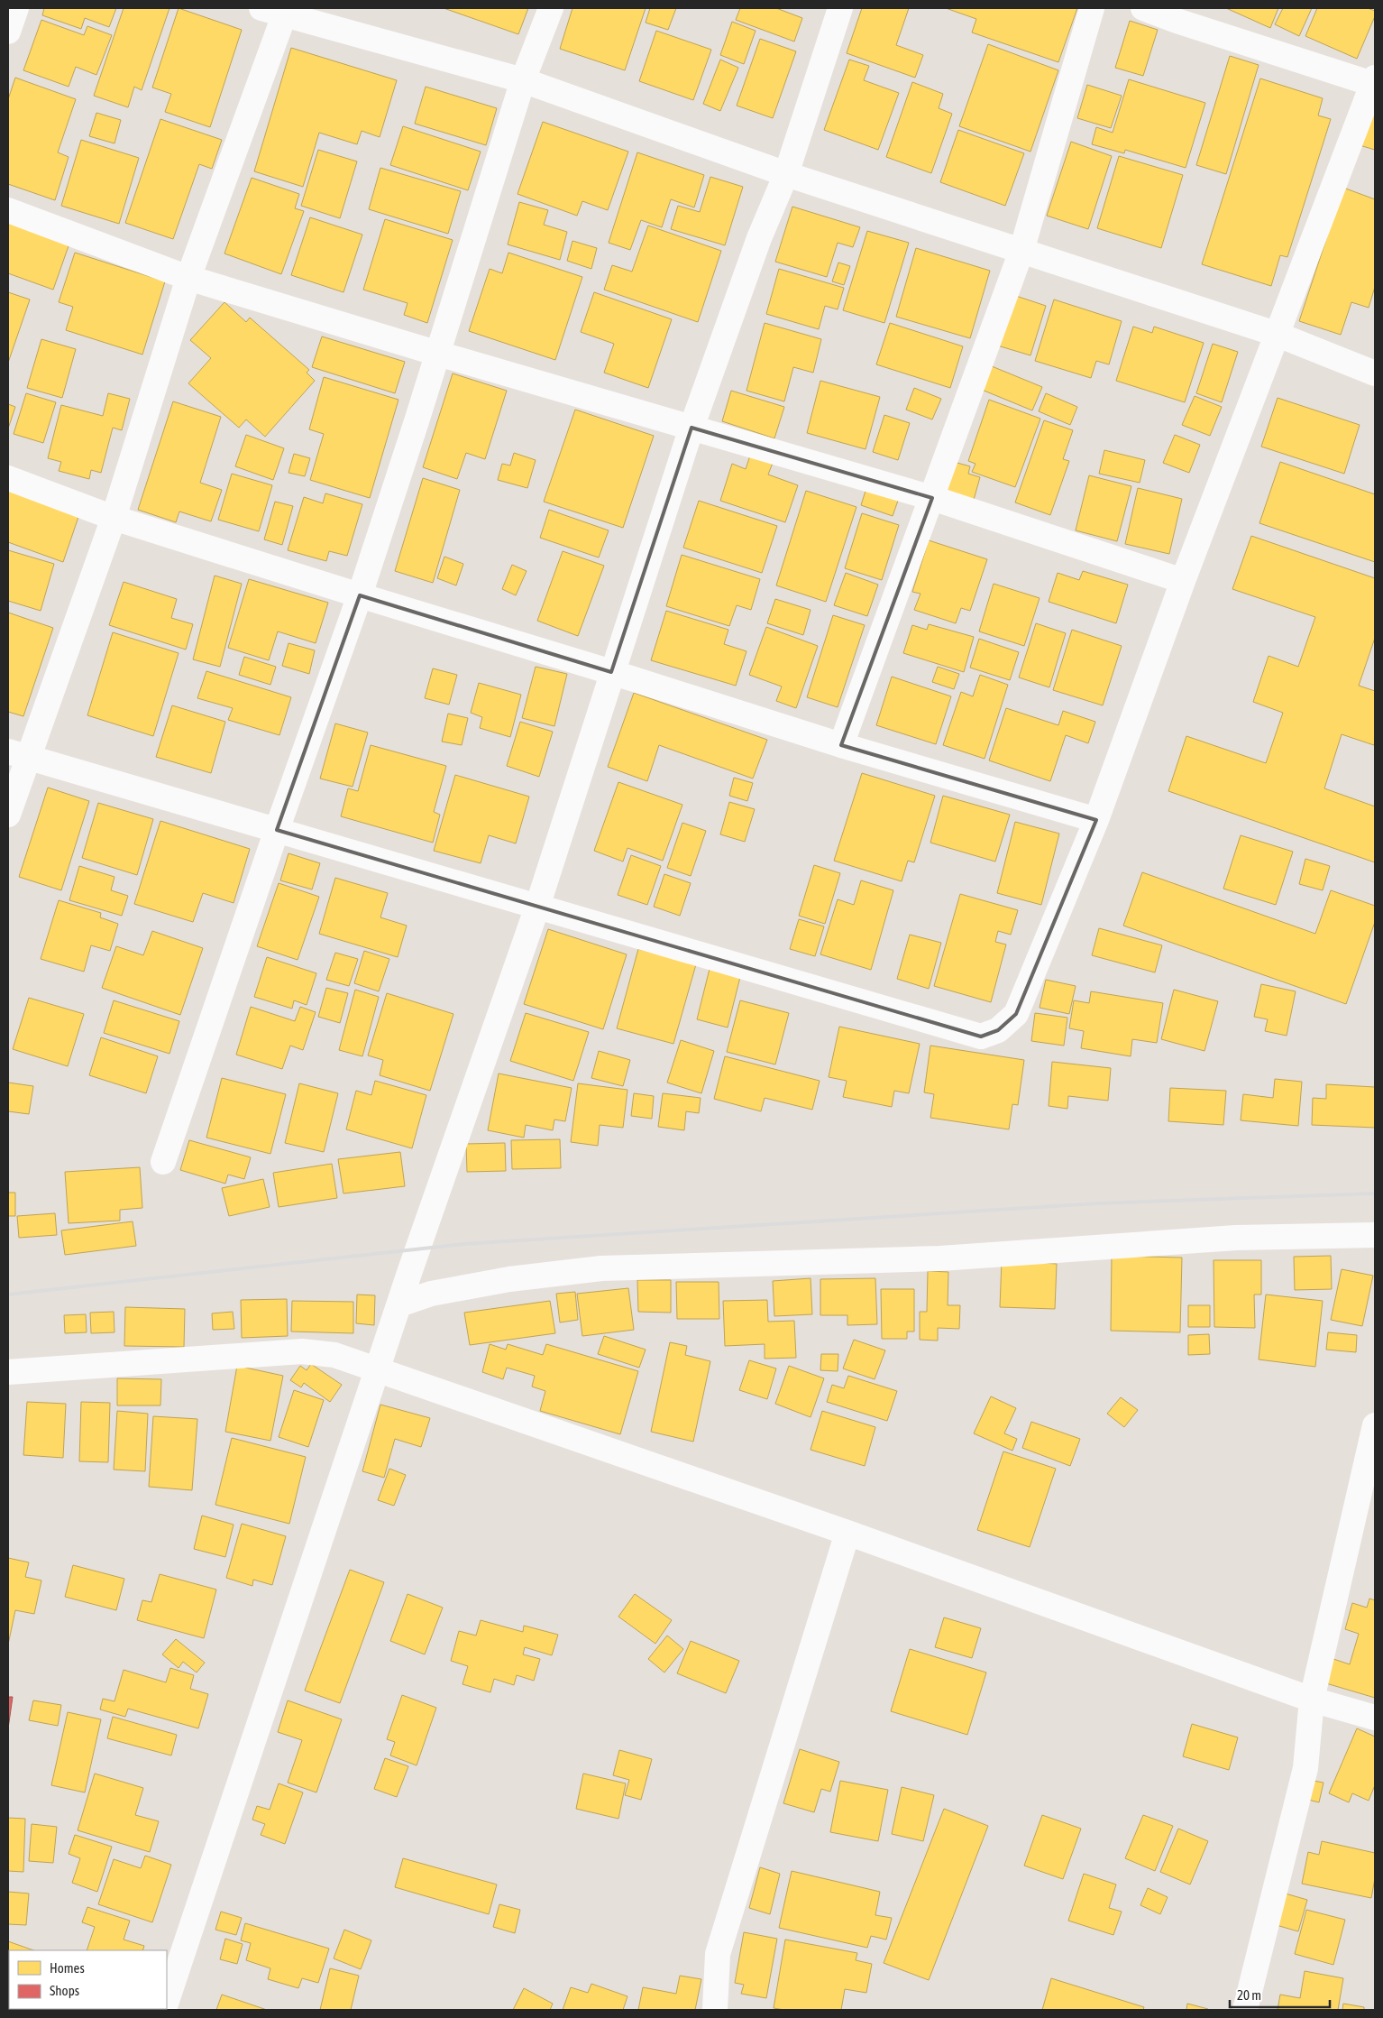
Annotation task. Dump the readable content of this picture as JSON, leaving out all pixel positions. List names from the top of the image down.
{
  "legend": ["Homes", "Shops"],
  "scale_bar": "20 m"
}
